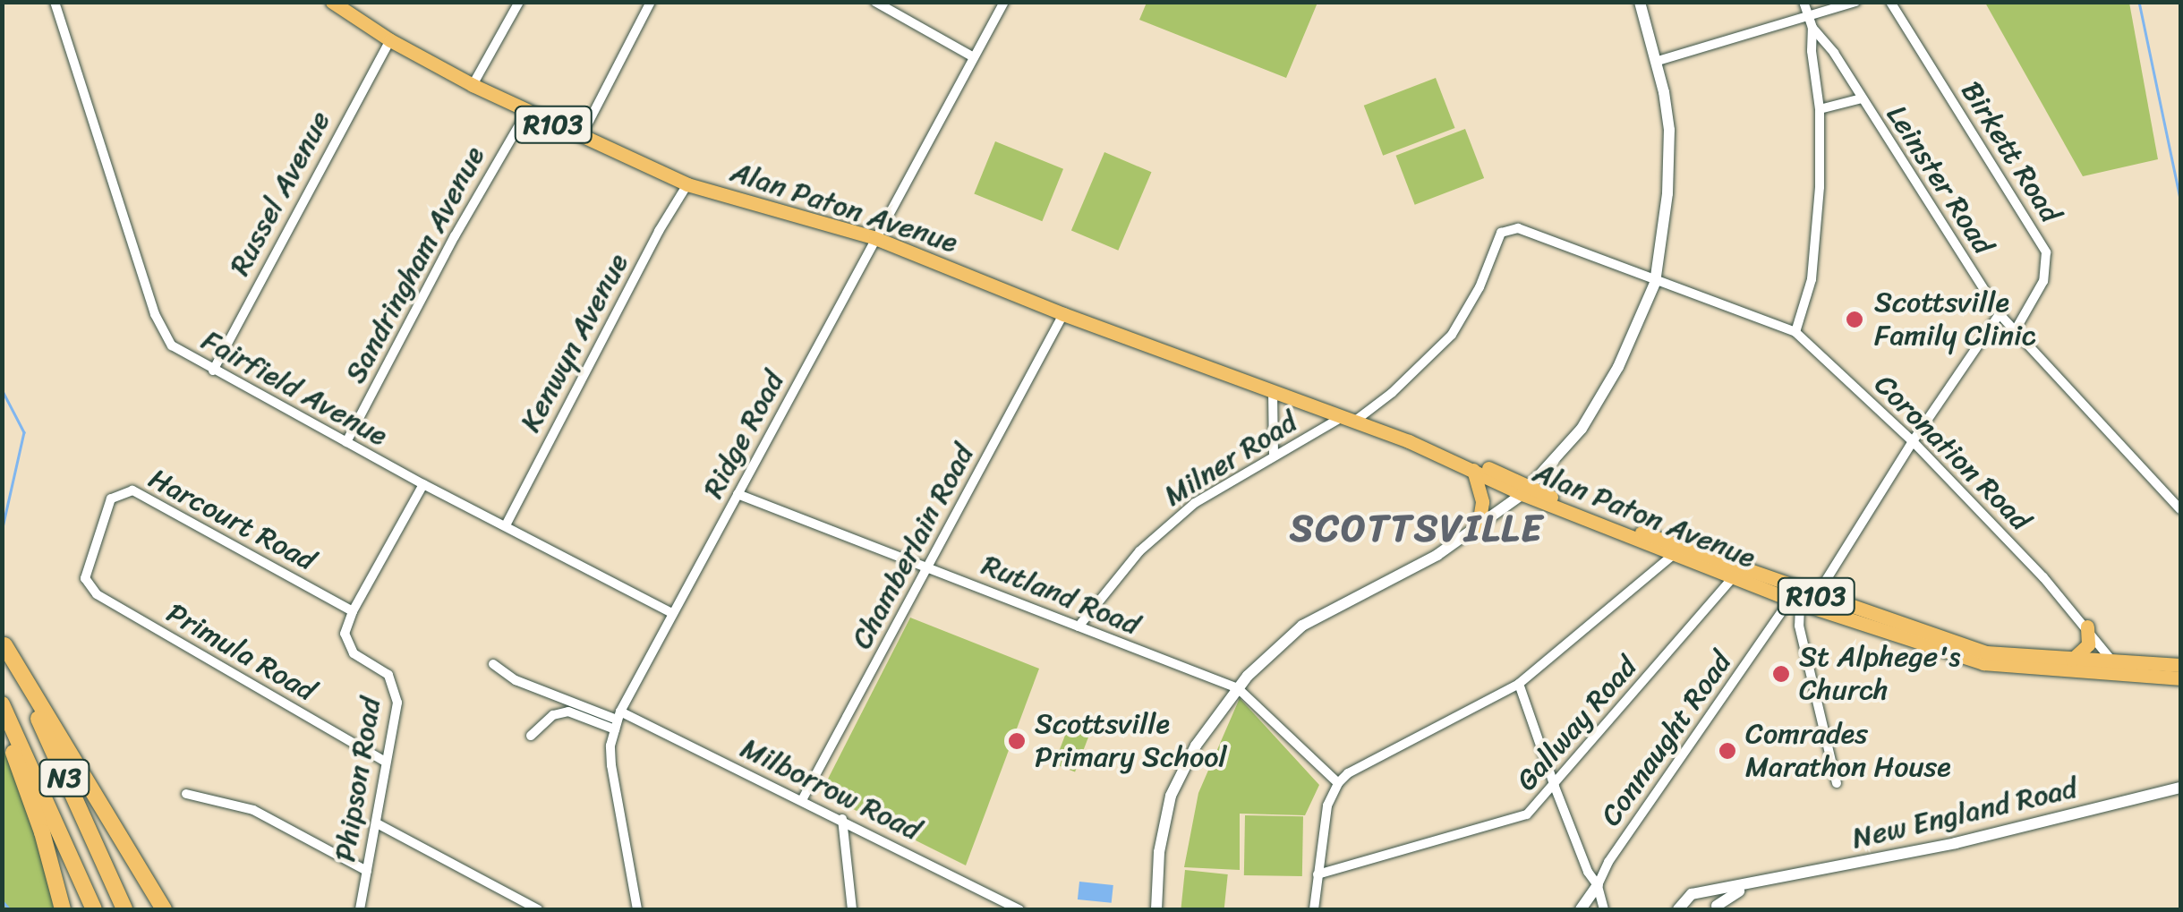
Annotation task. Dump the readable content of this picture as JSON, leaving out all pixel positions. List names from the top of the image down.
{
  "streets": {
    "highway": ["N3"],
    "main road": ["R103", "Alan Paton Avenue"],
    "street": [
      "Birkett Road",
      "Leinster Road",
      "Russel Avenue",
      "Sandringham Avenue",
      "Kenwyn Avenue",
      "Fairfield Avenue",
      "Ridge Road",
      "Coronation Road",
      "Milner Road",
      "Harcourt Road",
      "Chamberlain Road",
      "Rutland Road",
      "Primula Road",
      "Gallway Road",
      "Connaught Road",
      "Phipson Road",
      "Milborrow Road",
      "New England Road"
    ]
  },
  "crossings": [
    ["Birkett Road", "Leinster Road"],
    ["Russel Avenue", "Alan Paton Avenue"],
    ["Russel Avenue", "Fairfield Avenue"],
    ["Alan Paton Avenue", "Sandringham Avenue"],
    ["Alan Paton Avenue", "Kenwyn Avenue"],
    ["Alan Paton Avenue", "Ridge Road"],
    ["Alan Paton Avenue", "Coronation Road"],
    ["Alan Paton Avenue", "Milner Road"],
    ["Alan Paton Avenue", "Chamberlain Road"],
    ["Alan Paton Avenue", "Gallway Road"],
    ["Alan Paton Avenue", "Connaught Road"],
    ["Sandringham Avenue", "Fairfield Avenue"],
    ["Kenwyn Avenue", "Fairfield Avenue"],
    ["Fairfield Avenue", "Ridge Road"],
    ["Ridge Road", "Rutland Road"],
    ["Ridge Road", "Milborrow Road"],
    ["Coronation Road", "Milner Road"],
    ["Milner Road", "Rutland Road"],
    ["Harcourt Road", "Primula Road"],
    ["Harcourt Road", "Phipson Road"],
    ["Chamberlain Road", "Rutland Road"],
    ["Chamberlain Road", "Milborrow Road"],
    ["Primula Road", "Phipson Road"]
  ],
  "districts": ["SCOTTSVILLE"],
  "places": [
    "Scottsville Family Clinic",
    "St Alphege's Church",
    "Scottsville Primary School",
    "Comrades Marathon House"
  ]
}
